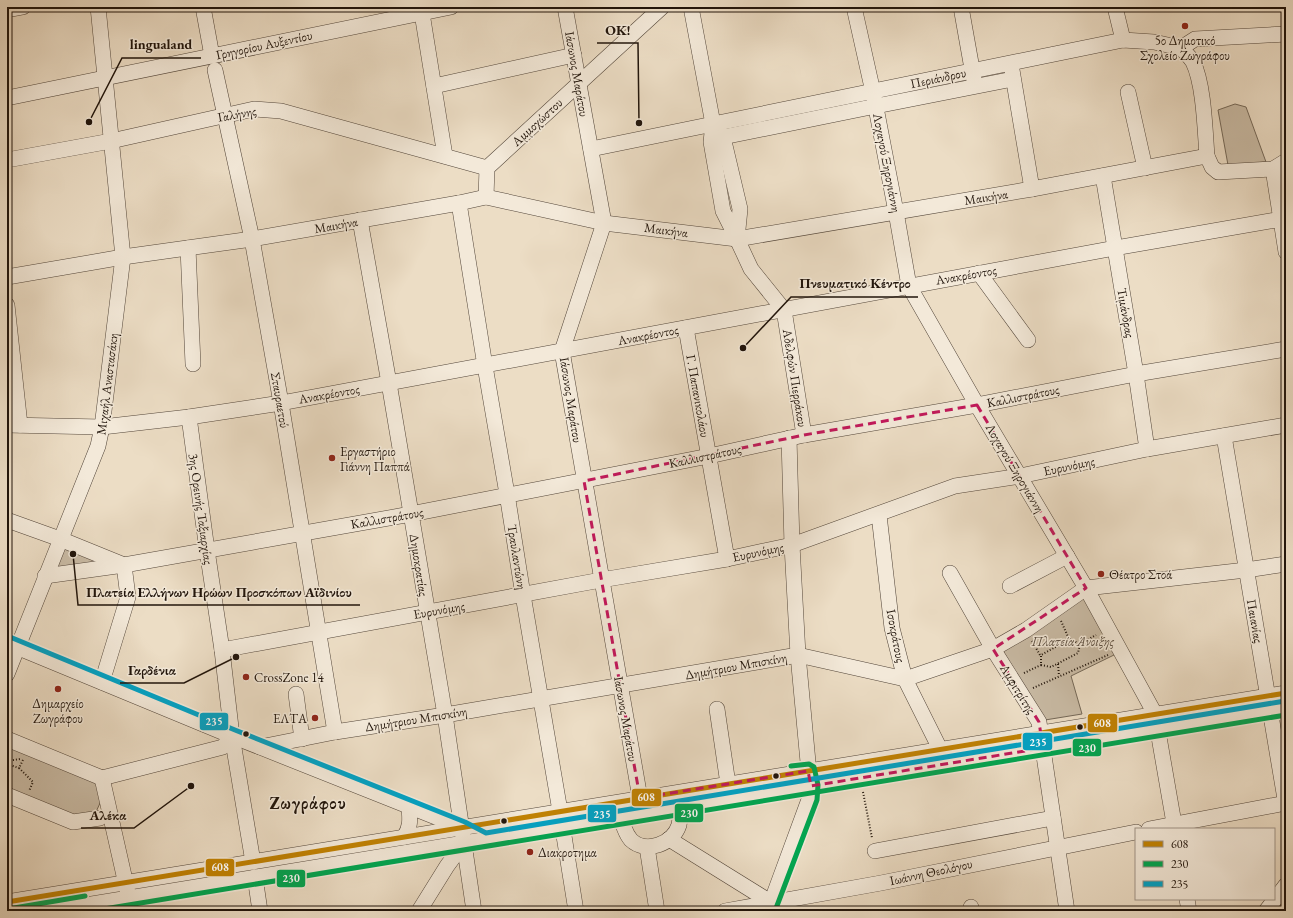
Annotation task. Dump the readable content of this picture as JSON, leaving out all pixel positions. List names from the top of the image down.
{
  "streets": {
    "street": [
      "Γρηγορίου Αυξεντίου",
      "Ιάσωνος Μαράτου",
      "Περιάνδρου",
      "Γαλήνης",
      "Αμμοχώστου",
      "Λοχαγού Ξηρογιάννη",
      "Μαικήνα",
      "Ανακρέοντος",
      "Τιμάνδρας",
      "Αδελφών Πιερράκου",
      "Μιχαήλ Αναστασάκη",
      "Γ. Παπανικολάου",
      "Καλλιστράτους",
      "Σταυραετού",
      "Ευρυνόμης",
      "3ης Ορεινής Ταξιαρχίας",
      "Τραυλαντώνη",
      "Δημοκρατίας",
      "Παιανίας",
      "Ισοκράτους",
      "Δημήτριου Μπισκίνη",
      "Αμφιτρίτης",
      "Ιωάννη Θεολόγου"
    ]
  },
  "crossings": [
    ["Γρηγορίου Αυξεντίου", "Μιχαήλ Αναστασάκη"],
    ["Γρηγορίου Αυξεντίου", "Σταυραετού"],
    ["Ιάσωνος Μαράτου", "Περιάνδρου"],
    ["Ιάσωνος Μαράτου", "Αμμοχώστου"],
    ["Ιάσωνος Μαράτου", "Μαικήνα"],
    ["Ιάσωνος Μαράτου", "Ανακρέοντος"],
    ["Ιάσωνος Μαράτου", "Καλλιστράτους"],
    ["Ιάσωνος Μαράτου", "Ευρυνόμης"],
    ["Ιάσωνος Μαράτου", "Δημήτριου Μπισκίνη"],
    ["Περιάνδρου", "Λοχαγού Ξηρογιάννη"],
    ["Περιάνδρου", "Αδελφών Πιερράκου"],
    ["Γαλήνης", "Αμμοχώστου"],
    ["Γαλήνης", "Μιχαήλ Αναστασάκη"],
    ["Γαλήνης", "Σταυραετού"],
    ["Λοχαγού Ξηρογιάννη", "Μαικήνα"],
    ["Λοχαγού Ξηρογιάννη", "Ανακρέοντος"],
    ["Λοχαγού Ξηρογιάννη", "Καλλιστράτους"],
    ["Λοχαγού Ξηρογιάννη", "Ευρυνόμης"],
    ["Μαικήνα", "Τιμάνδρας"],
    ["Μαικήνα", "Αδελφών Πιερράκου"],
    ["Μαικήνα", "Μιχαήλ Αναστασάκη"],
    ["Μαικήνα", "Σταυραετού"],
    ["Μαικήνα", "Τραυλαντώνη"],
    ["Μαικήνα", "Δημοκρατίας"],
    ["Ανακρέοντος", "Τιμάνδρας"],
    ["Ανακρέοντος", "Αδελφών Πιερράκου"],
    ["Ανακρέοντος", "Μιχαήλ Αναστασάκη"],
    ["Ανακρέοντος", "Γ. Παπανικολάου"],
    ["Ανακρέοντος", "Σταυραετού"],
    ["Ανακρέοντος", "3ης Ορεινής Ταξιαρχίας"],
    ["Ανακρέοντος", "Τραυλαντώνη"],
    ["Ανακρέοντος", "Δημοκρατίας"],
    ["Τιμάνδρας", "Καλλιστράτους"],
    ["Τιμάνδρας", "Ευρυνόμης"],
    ["Αδελφών Πιερράκου", "Καλλιστράτους"],
    ["Αδελφών Πιερράκου", "Ευρυνόμης"],
    ["Αδελφών Πιερράκου", "Δημήτριου Μπισκίνη"],
    ["Μιχαήλ Αναστασάκη", "Καλλιστράτους"],
    ["Γ. Παπανικολάου", "Καλλιστράτους"],
    ["Γ. Παπανικολάου", "Ευρυνόμης"],
    ["Καλλιστράτους", "Σταυραετού"],
    ["Καλλιστράτους", "3ης Ορεινής Ταξιαρχίας"],
    ["Καλλιστράτους", "Τραυλαντώνη"],
    ["Καλλιστράτους", "Δημοκρατίας"],
    ["Σταυραετού", "Ευρυνόμης"],
    ["Σταυραετού", "Δημήτριου Μπισκίνη"],
    ["Ευρυνόμης", "3ης Ορεινής Ταξιαρχίας"],
    ["Ευρυνόμης", "Τραυλαντώνη"],
    ["Ευρυνόμης", "Δημοκρατίας"],
    ["Ευρυνόμης", "Παιανίας"],
    ["Ευρυνόμης", "Ισοκράτους"],
    ["Τραυλαντώνη", "Δημήτριου Μπισκίνη"],
    ["Δημοκρατίας", "Δημήτριου Μπισκίνη"],
    ["Ισοκράτους", "Δημήτριου Μπισκίνη"],
    ["Αμφιτρίτης", "Ιωάννη Θεολόγου"]
  ],
  "districts": ["Ζωγράφου"],
  "parks": ["Πλατεία Άνοιξης"],
  "places": [
    "5ο Δημοτικό Σχολείο Ζωγράφου",
    "lingualand",
    "ΟΚ!",
    "Πνευματικό Κέντρο",
    "Εργαστήριο Γιάννη Παππά",
    "Πλατεία Ελλήνων Ηρώων Προσκόπων Αϊδινίου",
    "Θέατρο Στοά",
    "Γαρδένια",
    "CrossZone 14",
    "Δημαρχείο Ζωγράφου",
    "ΕΛΤΑ",
    "Αλέκα",
    "Διακροτημα"
  ],
  "lines": ["transit line 235", "transit line 608", "transit line 230"],
  "legend": ["608", "230", "235"]
}
